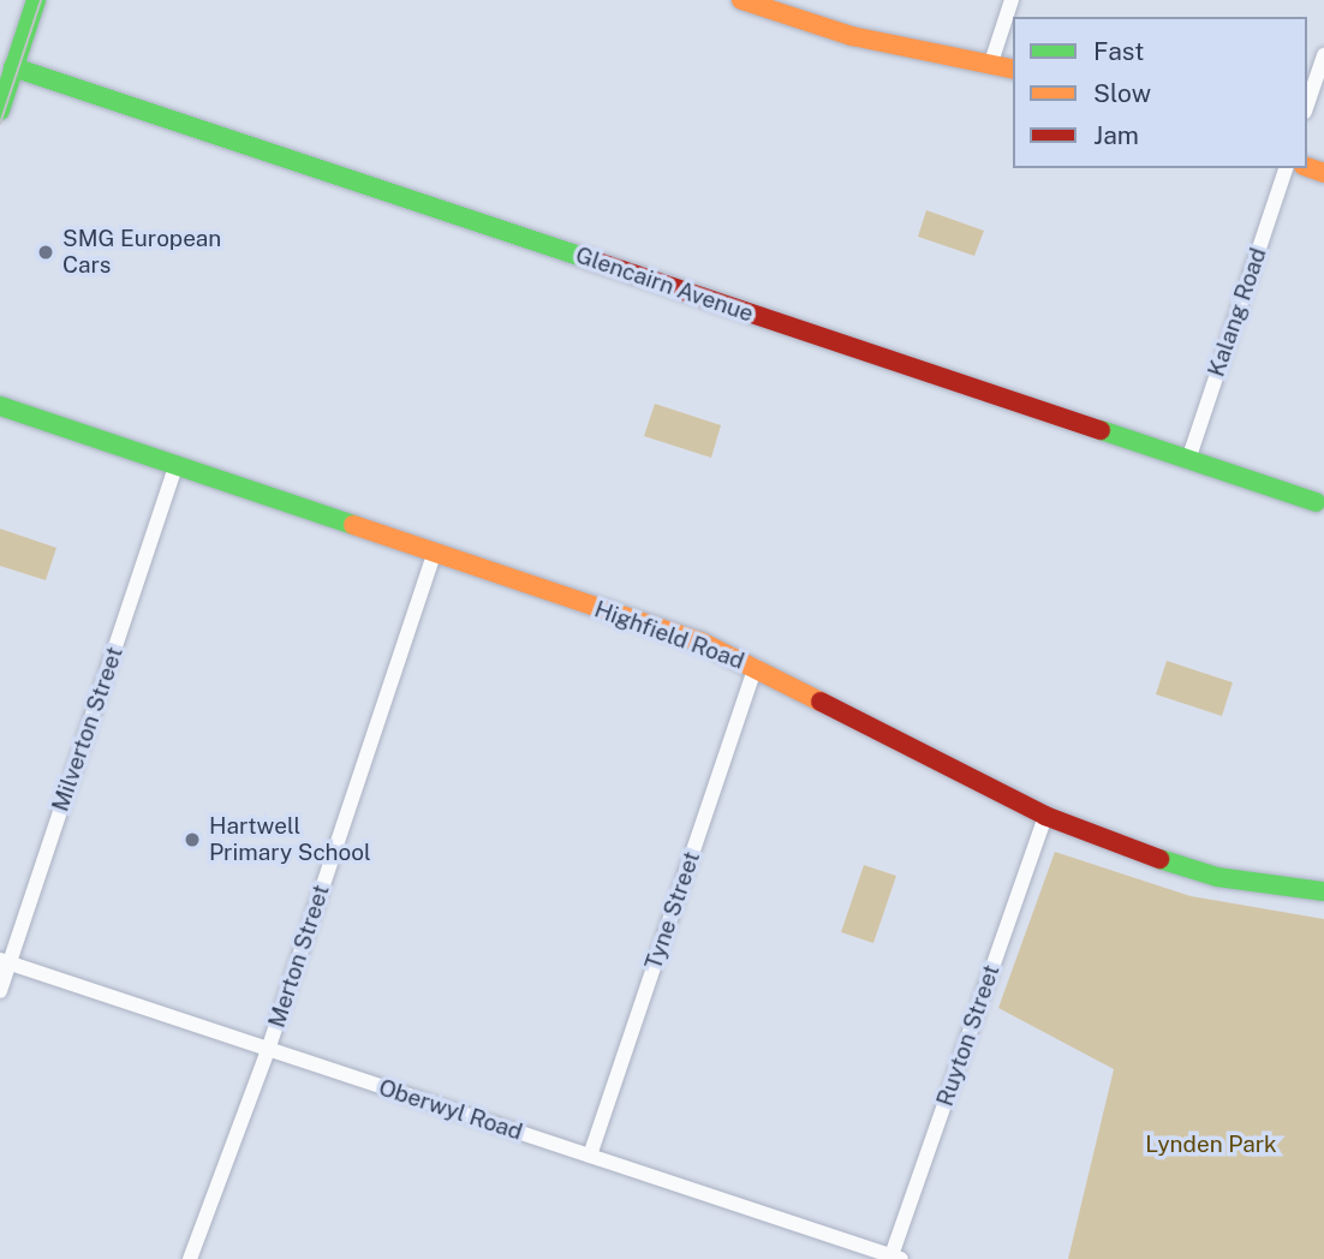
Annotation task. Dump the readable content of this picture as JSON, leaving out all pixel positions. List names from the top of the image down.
{
  "streets": {
    "main road": ["Glencairn Avenue", "Highfield Road"],
    "street": [
      "Kalang Road",
      "Milverton Street",
      "Tyne Street",
      "Merton Street",
      "Ruyton Street",
      "Oberwyl Road"
    ]
  },
  "crossings": [
    ["Glencairn Avenue", "Kalang Road"],
    ["Highfield Road", "Milverton Street"],
    ["Highfield Road", "Tyne Street"],
    ["Highfield Road", "Merton Street"],
    ["Highfield Road", "Ruyton Street"],
    ["Milverton Street", "Oberwyl Road"],
    ["Tyne Street", "Oberwyl Road"],
    ["Merton Street", "Oberwyl Road"],
    ["Ruyton Street", "Oberwyl Road"]
  ],
  "parks": ["Lynden Park"],
  "places": ["SMG European Cars", "Hartwell Primary School"],
  "legend": ["Fast", "Slow", "Jam"]
}
